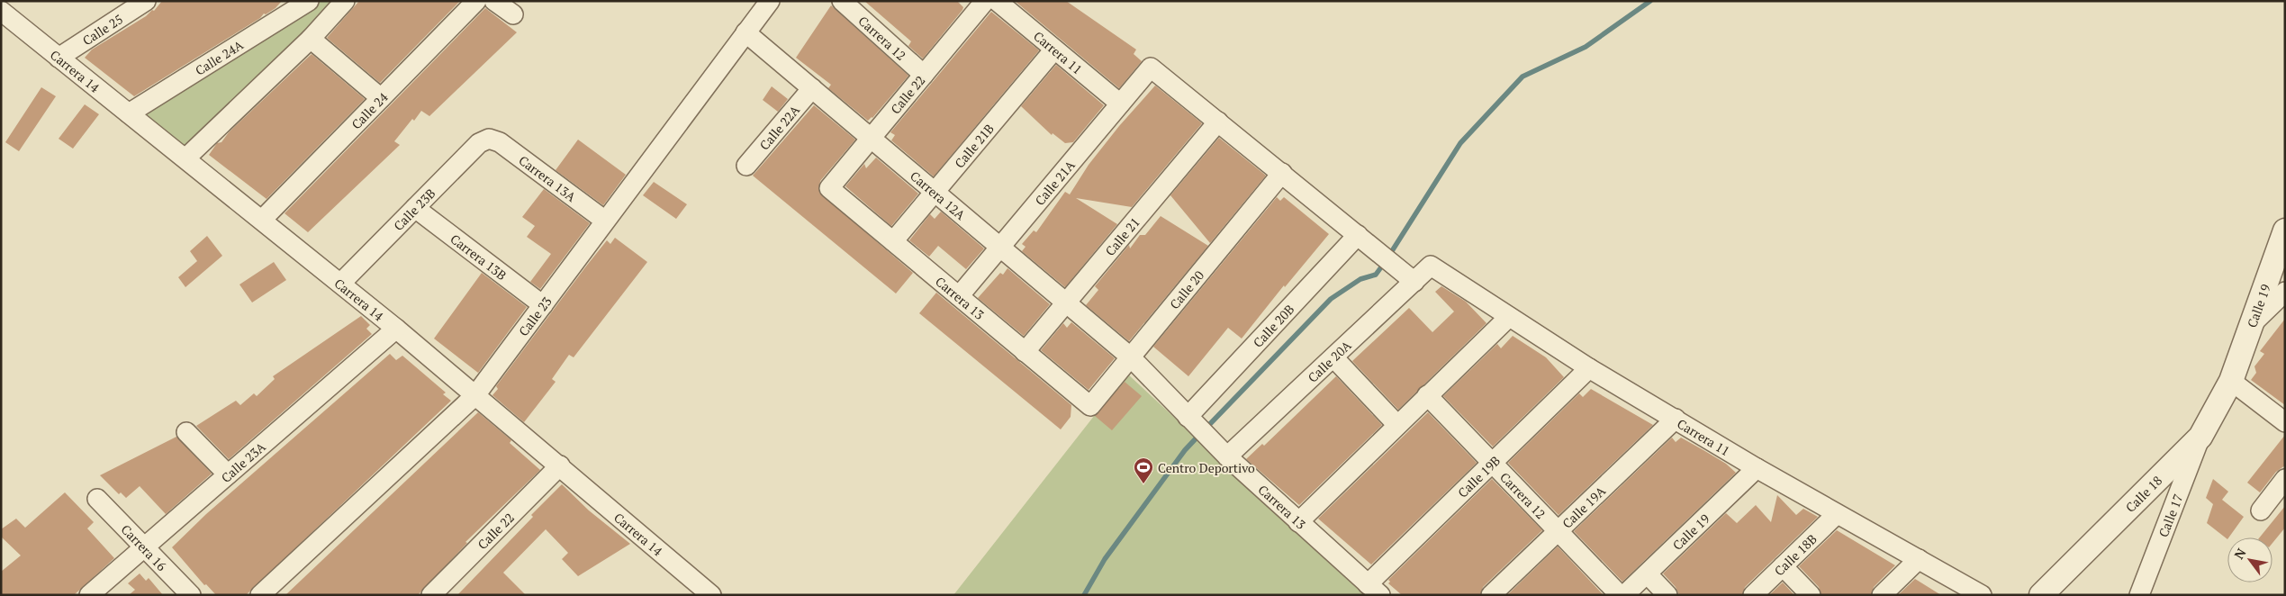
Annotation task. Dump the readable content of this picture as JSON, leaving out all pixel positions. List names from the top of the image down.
{
  "streets": {
    "street": [
      "Calle 25",
      "Carrera 12",
      "Carrera 11",
      "Calle 24A",
      "Carrera 14",
      "Calle 22",
      "Calle 24",
      "Calle 22A",
      "Calle 21B",
      "Carrera 13A",
      "Calle 21A",
      "Carrera 12A",
      "Calle 23B",
      "Calle 21",
      "Carrera 13B",
      "Calle 20",
      "Carrera 13",
      "Calle 19",
      "Calle 23",
      "Calle 20B",
      "Calle 20A",
      "Calle 23A",
      "Calle 19B",
      "Calle 18",
      "Calle 19A",
      "Calle 17",
      "Carrera 16",
      "Calle 18B"
    ]
  },
  "crossings": [
    ["Calle 25", "Carrera 14"],
    ["Carrera 12", "Calle 22"],
    ["Carrera 12", "Calle 19B"],
    ["Carrera 12", "Calle 19A"],
    ["Carrera 11", "Calle 21B"],
    ["Carrera 11", "Calle 21A"],
    ["Carrera 11", "Calle 19"],
    ["Carrera 11", "Calle 20A"],
    ["Carrera 11", "Calle 19B"],
    ["Carrera 11", "Calle 19A"],
    ["Carrera 11", "Calle 18B"],
    ["Calle 24A", "Carrera 14"],
    ["Carrera 14", "Calle 22"],
    ["Carrera 14", "Calle 24"],
    ["Carrera 14", "Calle 23B"],
    ["Carrera 14", "Calle 23"],
    ["Carrera 14", "Calle 23A"],
    ["Calle 22", "Carrera 12A"],
    ["Calle 22", "Carrera 13"],
    ["Calle 22A", "Carrera 12A"],
    ["Calle 21B", "Carrera 12A"],
    ["Calle 21B", "Carrera 13"],
    ["Carrera 13A", "Calle 23B"],
    ["Carrera 13A", "Calle 23"],
    ["Calle 21A", "Carrera 12A"],
    ["Calle 21A", "Calle 21"],
    ["Calle 21A", "Carrera 13"],
    ["Carrera 12A", "Calle 21"],
    ["Carrera 12A", "Calle 20"],
    ["Carrera 12A", "Carrera 13"],
    ["Carrera 12A", "Calle 23"],
    ["Calle 23B", "Carrera 13B"],
    ["Calle 21", "Carrera 13"],
    ["Carrera 13B", "Calle 23"],
    ["Calle 20", "Carrera 13"],
    ["Carrera 13", "Calle 20B"],
    ["Carrera 13", "Calle 20A"],
    ["Carrera 13", "Calle 19B"],
    ["Calle 19", "Calle 18"],
    ["Calle 23A", "Carrera 16"],
    ["Calle 18", "Calle 17"]
  ],
  "places": {
    "sports": ["Centro Deportivo"]
  },
  "north": "top left"
}
